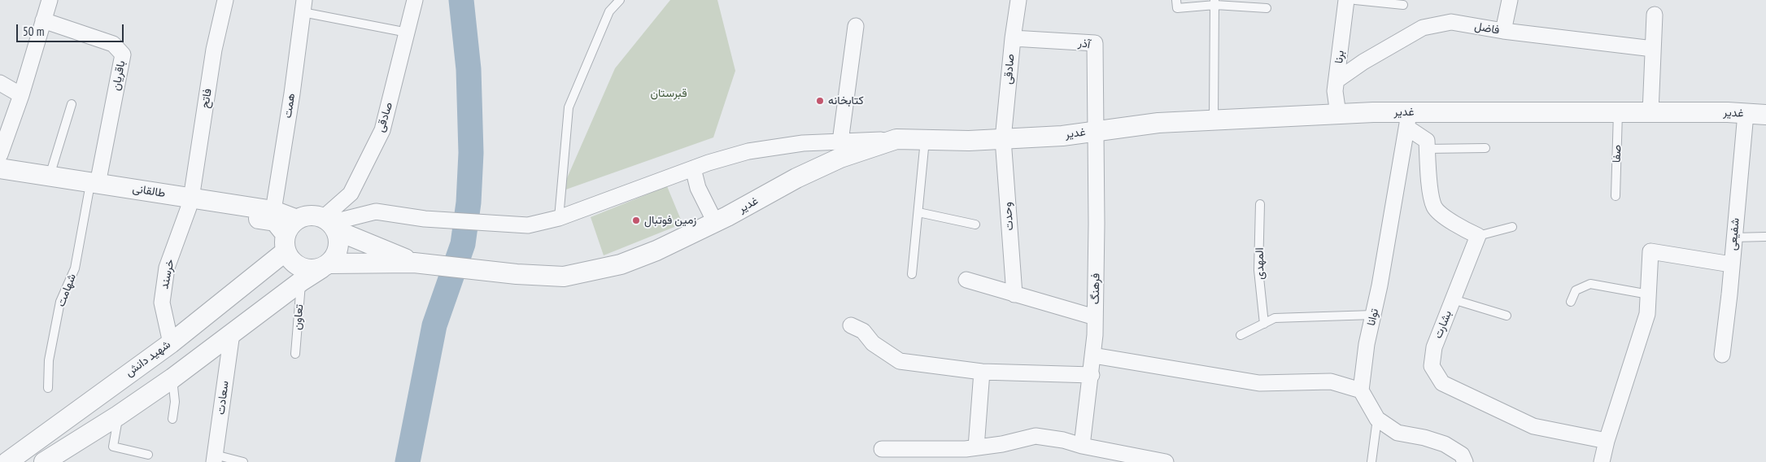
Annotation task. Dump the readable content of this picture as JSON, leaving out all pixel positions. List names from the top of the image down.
{
  "streets": {
    "street": [
      "فاضل",
      "آذر",
      "برنا",
      "صادقی",
      "باقریان",
      "فاتح",
      "همت",
      "غدیر",
      "طالقانی",
      "وحدت",
      "شفیعی",
      "خرسند",
      "فرهنگ",
      "توانا",
      "بشارت",
      "شهید دانش",
      "سعادت"
    ],
    "lane": [
      "صفا",
      "المهدی",
      "شهامت",
      "تعاون"
    ]
  },
  "crossings": [
    ["فاضل", "برنا"],
    ["آذر", "صادقی"],
    ["آذر", "غدیر"],
    ["آذر", "فرهنگ"],
    ["برنا", "غدیر"],
    ["صادقی", "غدیر"],
    ["صادقی", "طالقانی"],
    ["صادقی", "وحدت"],
    ["صادقی", "شهید دانش"],
    ["باقریان", "طالقانی"],
    ["باقریان", "شهامت"],
    ["فاتح", "طالقانی"],
    ["فاتح", "خرسند"],
    ["همت", "طالقانی"],
    ["غدیر", "صفا"],
    ["غدیر", "وحدت"],
    ["غدیر", "شفیعی"],
    ["غدیر", "فرهنگ"],
    ["غدیر", "توانا"],
    ["طالقانی", "خرسند"],
    ["طالقانی", "شهامت"],
    ["طالقانی", "شهید دانش"],
    ["خرسند", "شهید دانش"]
  ],
  "parks": ["قبرستان"],
  "places": ["کتابخانه", "زمین فوتبال"],
  "scale_bar": "50 m"
}
